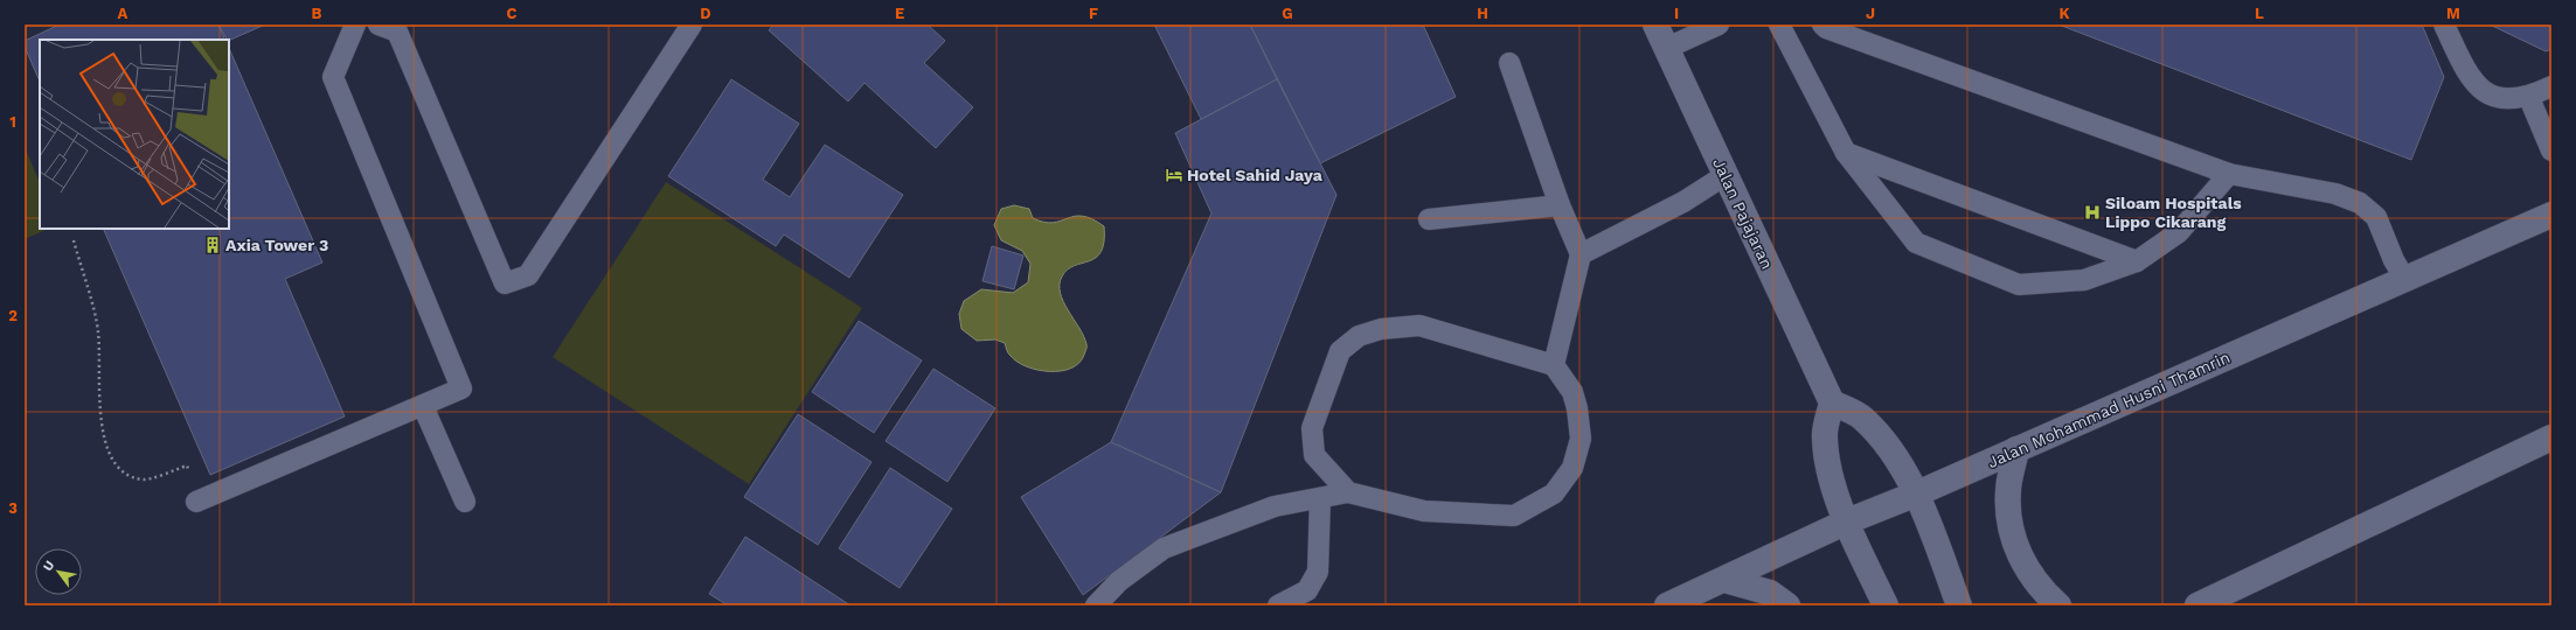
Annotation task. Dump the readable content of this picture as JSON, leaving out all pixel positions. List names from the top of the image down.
{
  "streets": {
    "street": ["Jalan Pajajaran", "Jalan Mohammad Husni Thamrin"]
  },
  "places": {
    "hotel": ["Hotel Sahid Jaya"],
    "hospital": ["Siloam Hospitals Lippo Cikarang"],
    "building": ["Axia Tower 3"]
  },
  "north": "top left",
  "grid": {
    "columns": [
      "A",
      "B",
      "C",
      "D",
      "E",
      "F",
      "G",
      "H",
      "I",
      "J",
      "K",
      "L",
      "M"
    ],
    "rows": ["1", "2", "3"]
  }
}
